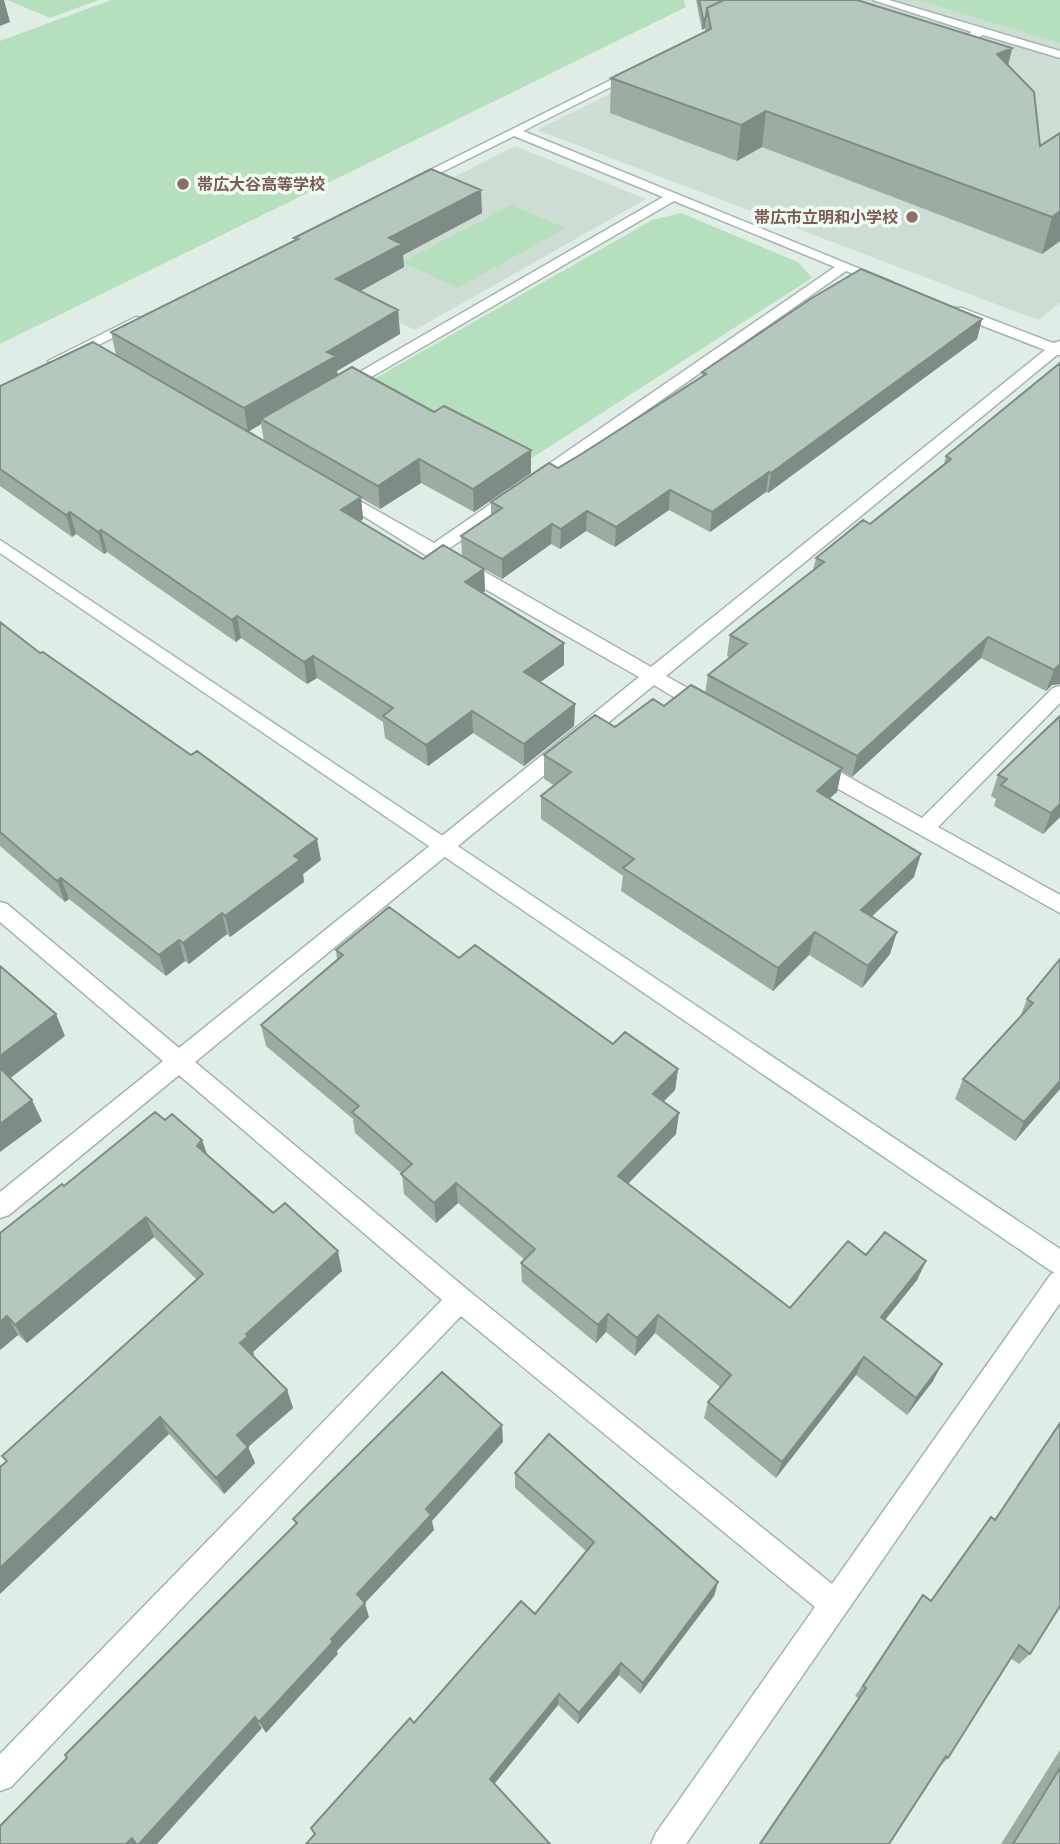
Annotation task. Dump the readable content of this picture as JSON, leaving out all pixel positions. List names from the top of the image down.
{
  "places": ["帯広大谷高等学校", "帯広市立明和小学校"]
}
